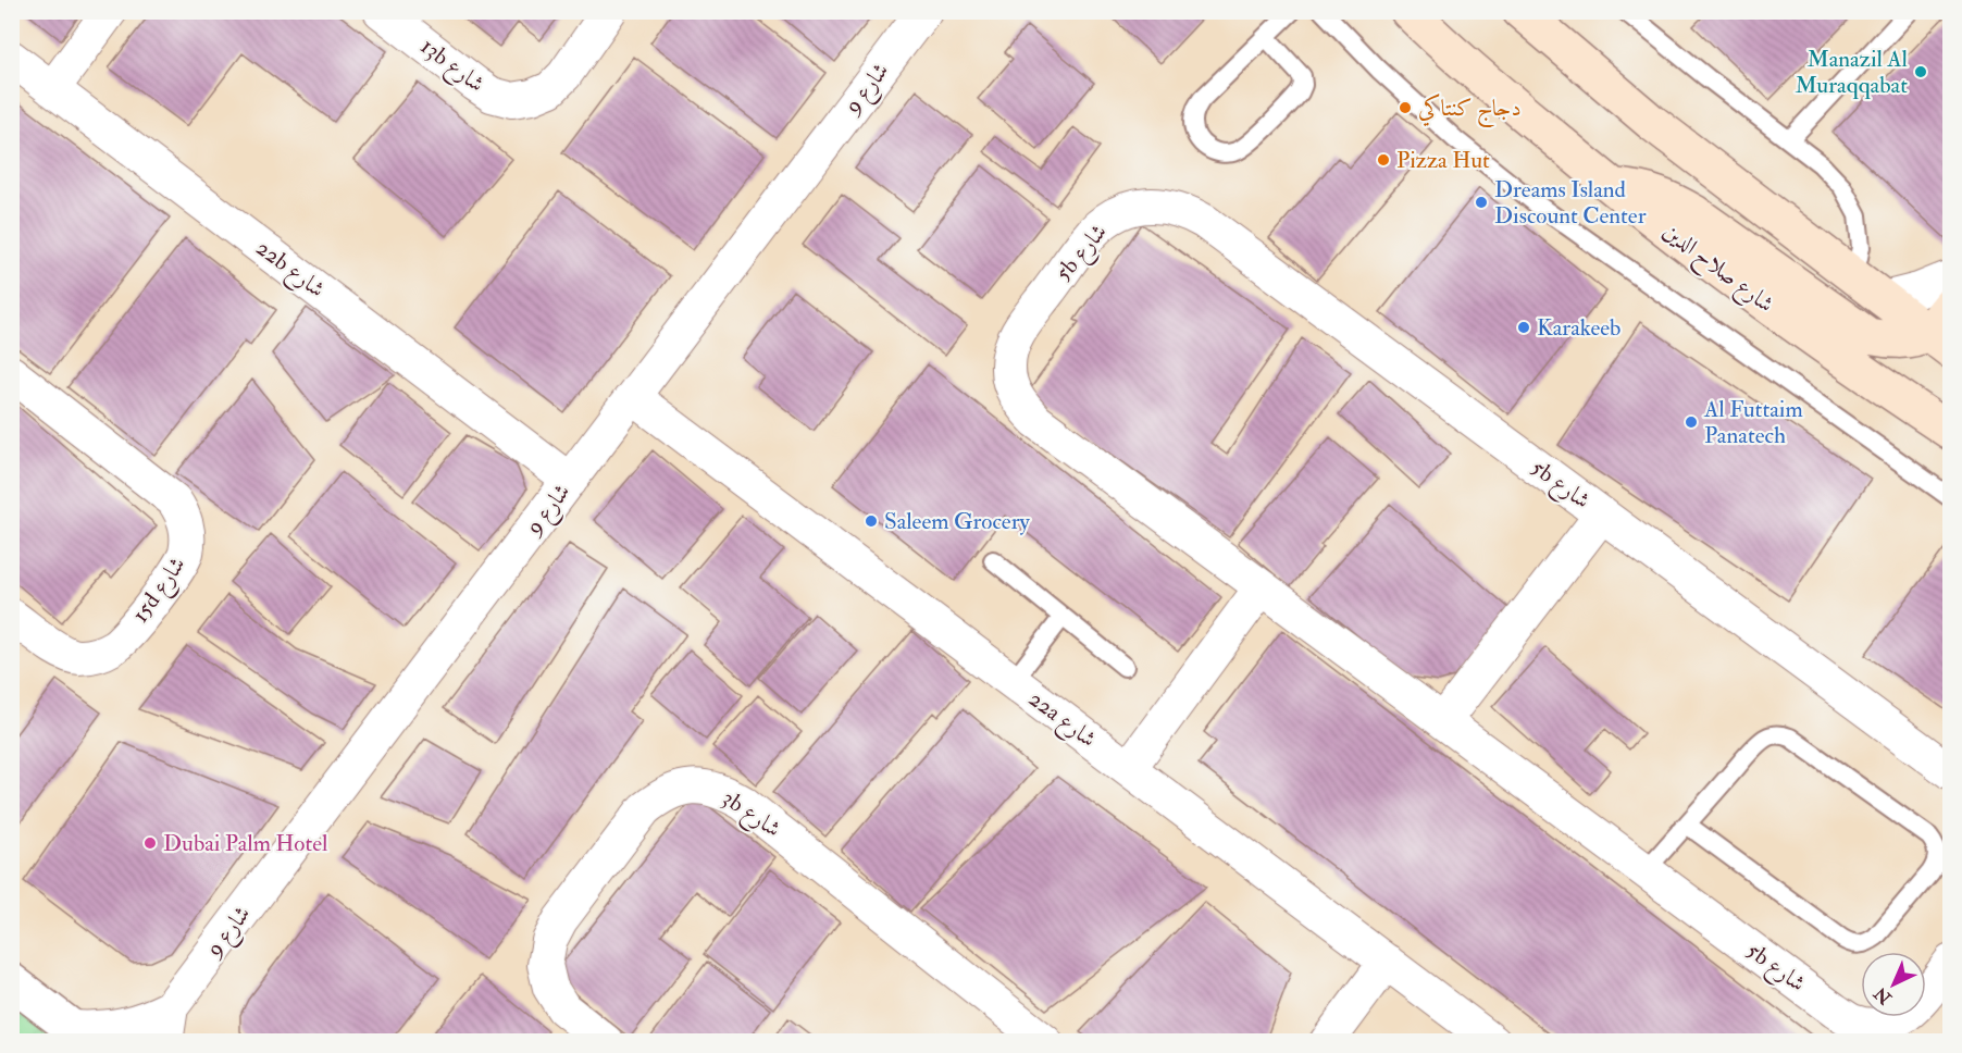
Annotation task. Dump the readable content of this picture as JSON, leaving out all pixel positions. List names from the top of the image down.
{
  "streets": {
    "main road": ["شارع صلاح الدين"],
    "street": [
      "13b شارع",
      "شارع 9",
      "5b شارع",
      "22b شارع",
      "15d شارع",
      "22a شارع",
      "3b شارع"
    ]
  },
  "crossings": [
    ["شارع 9", "22b شارع"],
    ["شارع 9", "22a شارع"]
  ],
  "places": [
    "Manazil Al Muraqqabat",
    "دجاج كنتاكي",
    "Pizza Hut",
    "Dreams Island Discount Center",
    "Karakeeb",
    "Al Futtaim Panatech",
    "Saleem Grocery",
    "Dubai Palm Hotel"
  ],
  "north": "bottom left"
}
